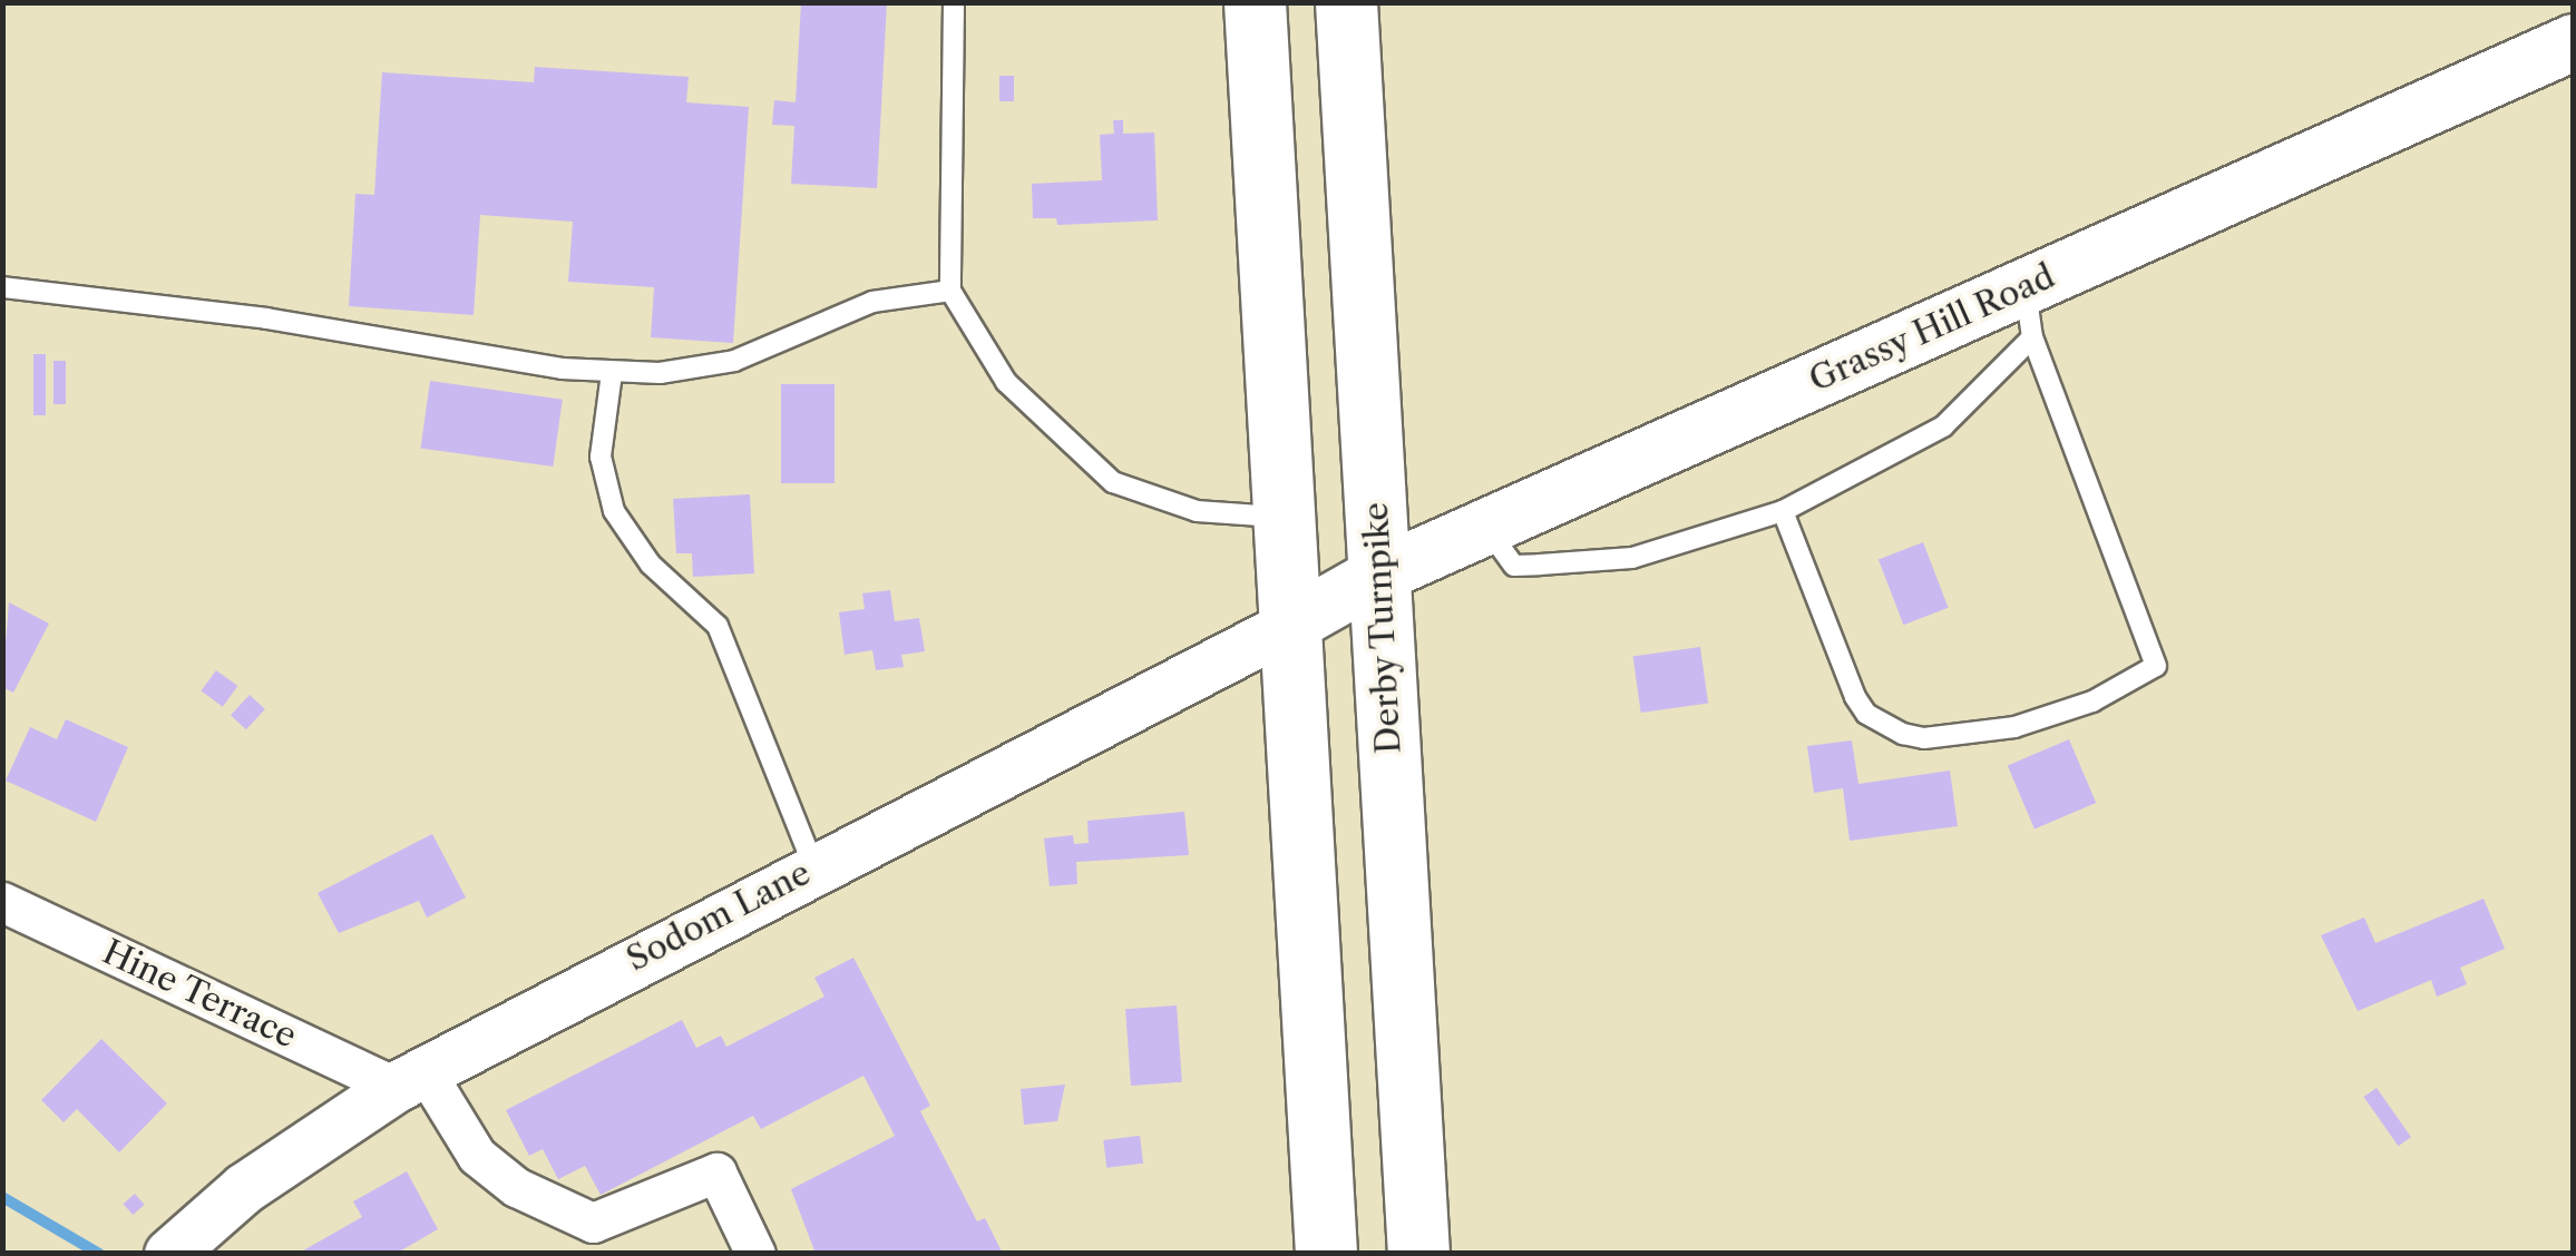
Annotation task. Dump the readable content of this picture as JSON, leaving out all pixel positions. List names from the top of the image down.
{
  "streets": {
    "highway": ["Derby Turnpike"],
    "main road": ["Grassy Hill Road"],
    "street": ["Sodom Lane", "Hine Terrace"]
  },
  "crossings": [
    ["Grassy Hill Road", "Derby Turnpike"],
    ["Grassy Hill Road", "Sodom Lane"],
    ["Sodom Lane", "Hine Terrace"]
  ]
}
